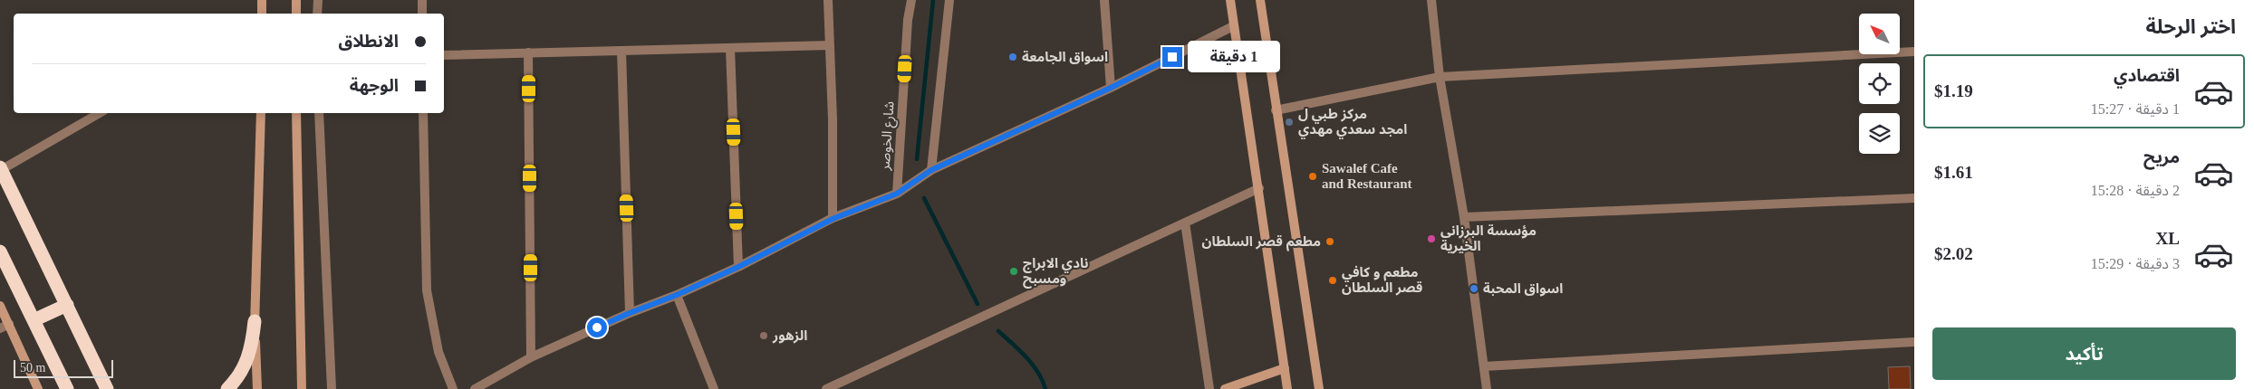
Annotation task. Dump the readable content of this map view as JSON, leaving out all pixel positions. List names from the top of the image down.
{
  "streets": {
    "street": ["شارع الخوصر"]
  },
  "places": [
    "اسواق الجامعة",
    "مركز طبي ل امجد سعدي مهدي",
    "Sawalef Cafe and Restaurant",
    "مؤسسة البرزاني الخيرية",
    "مطعم قصر السلطان",
    "نادي الابراج ومسبح",
    "مطعم و كافي قصر السلطان",
    "اسواق المحبة",
    "الزهور"
  ],
  "scale_bar": "50 m",
  "north": "top left",
  "page": {
    "heading": "اختر الرحلة",
    "banner": ["الانطلاق", "الوجهة"],
    "bubble": "1 دقيقة",
    "list": [
      {
        "name": "اقتصادي",
        "note": "1 دقيقة · 15:27",
        "value": "$1.19"
      },
      {
        "name": "مريح",
        "note": "2 دقيقة · 15:28",
        "value": "$1.61"
      },
      {
        "name": "XL",
        "note": "3 دقيقة · 15:29",
        "value": "$2.02"
      }
    ],
    "buttons": "تأكيد",
    "scale": "50 m"
  }
}
